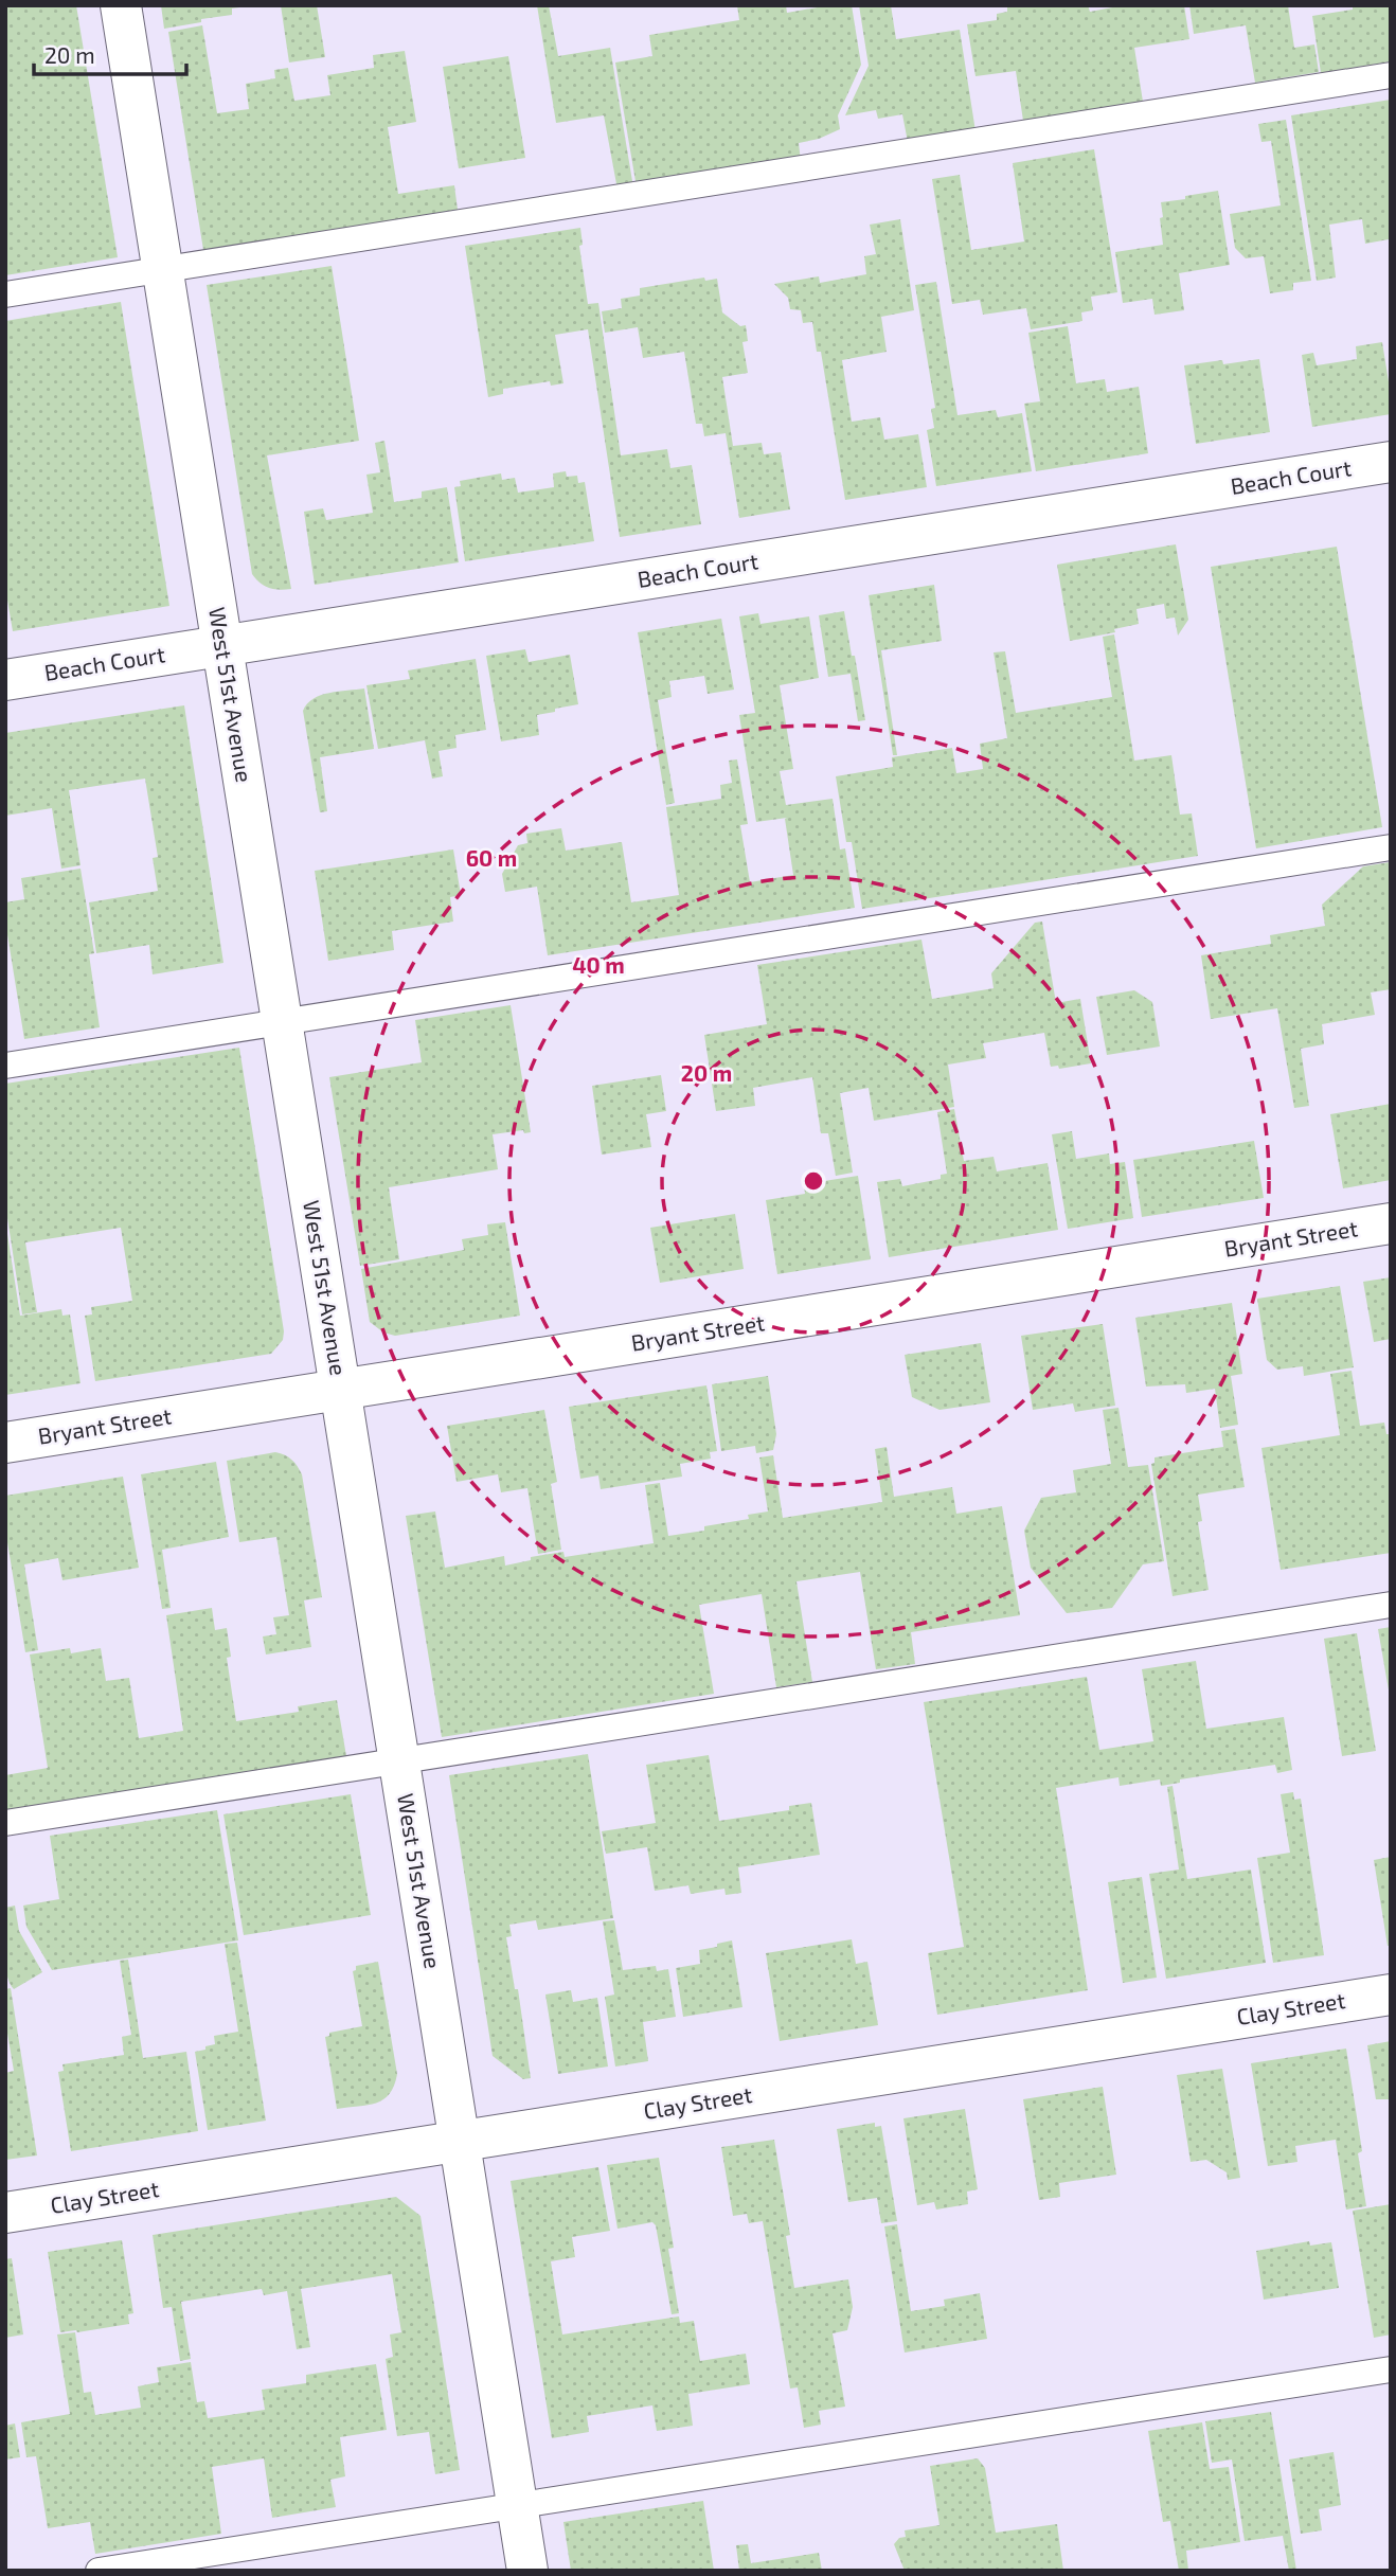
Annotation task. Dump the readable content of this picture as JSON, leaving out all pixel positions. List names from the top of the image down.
{
  "streets": {
    "street": [
      "Beach Court",
      "West 51st Avenue",
      "Bryant Street",
      "Clay Street"
    ]
  },
  "crossings": [
    ["Beach Court", "West 51st Avenue"],
    ["West 51st Avenue", "Bryant Street"],
    ["West 51st Avenue", "Clay Street"]
  ],
  "scale_bar": "20 m",
  "rings": ["60 m", "40 m", "20 m"]
}
